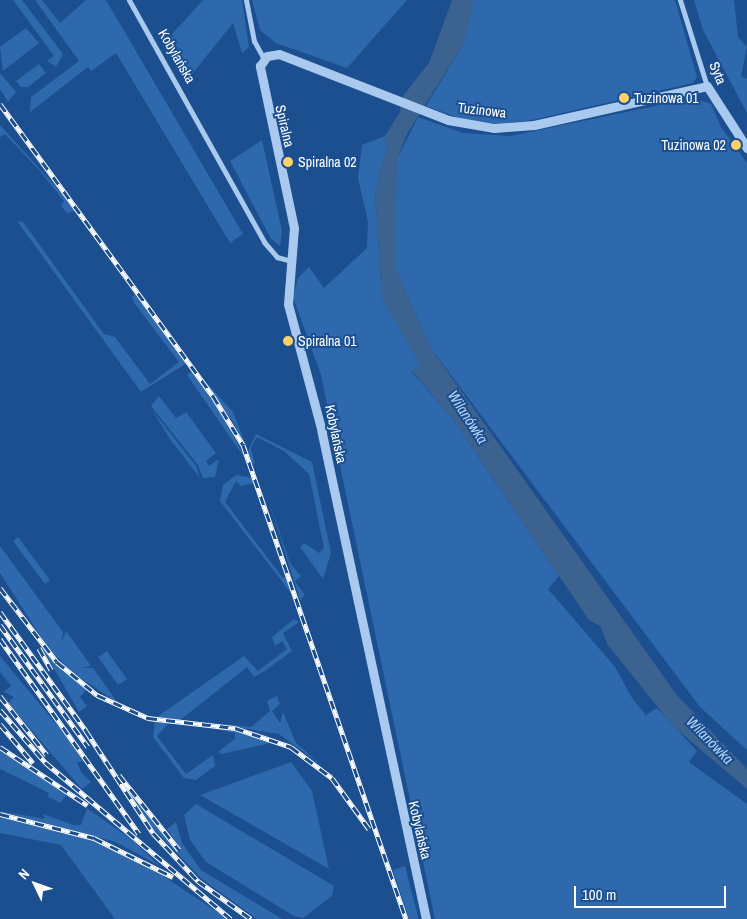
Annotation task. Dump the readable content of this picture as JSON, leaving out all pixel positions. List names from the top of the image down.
{
  "streets": {
    "street": [
      "Kobylańska",
      "Syta",
      "Tuzinowa",
      "Spiralna"
    ]
  },
  "crossings": [
    ["Kobylańska", "Spiralna"],
    ["Syta", "Tuzinowa"],
    ["Tuzinowa", "Spiralna"]
  ],
  "water": ["Wilanówka"],
  "places": [
    "Tuzinowa 01",
    "Tuzinowa 02",
    "Spiralna 02",
    "Spiralna 01"
  ],
  "scale_bar": "100 m",
  "north": "top left"
}
